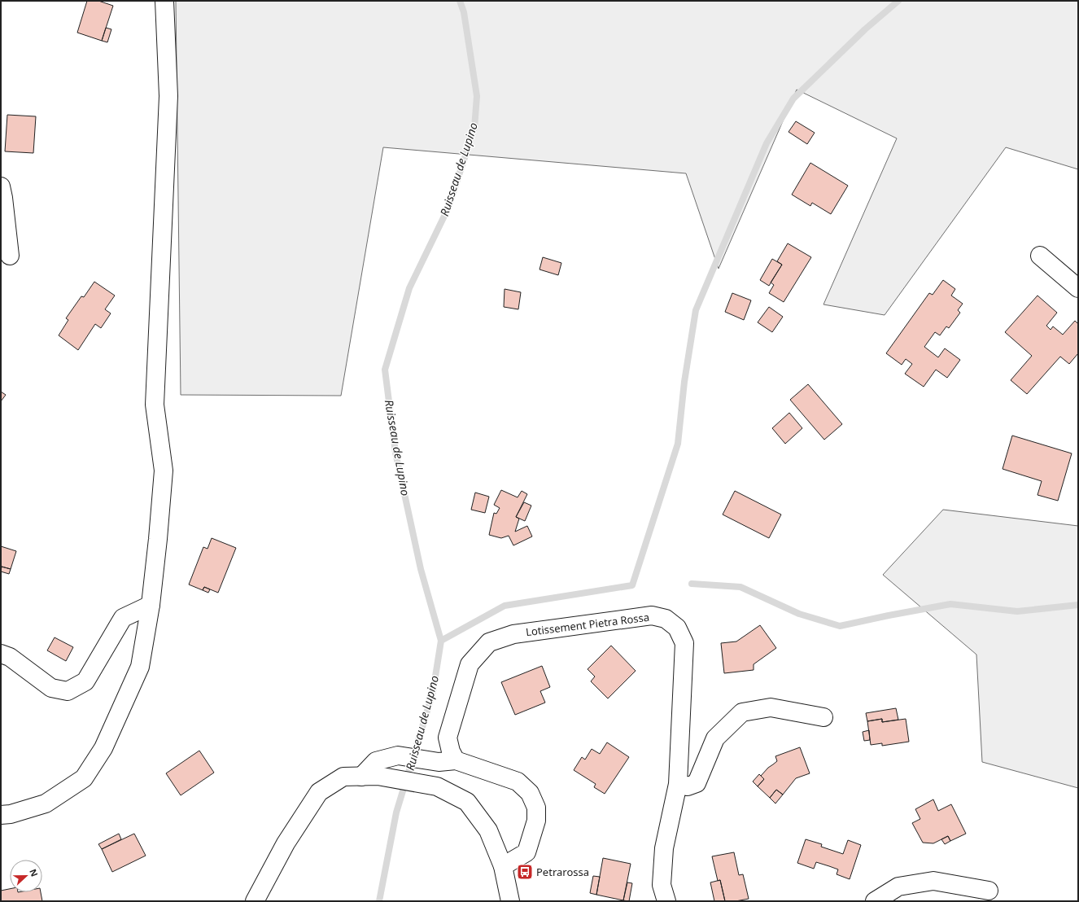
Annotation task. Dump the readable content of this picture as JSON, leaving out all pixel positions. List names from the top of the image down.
{
  "streets": {
    "street": ["Lotissement Pietra Rossa"]
  },
  "water": ["Ruisseau de Lupino"],
  "places": {
    "bus stop": ["Petrarossa"]
  },
  "north": "right"
}
